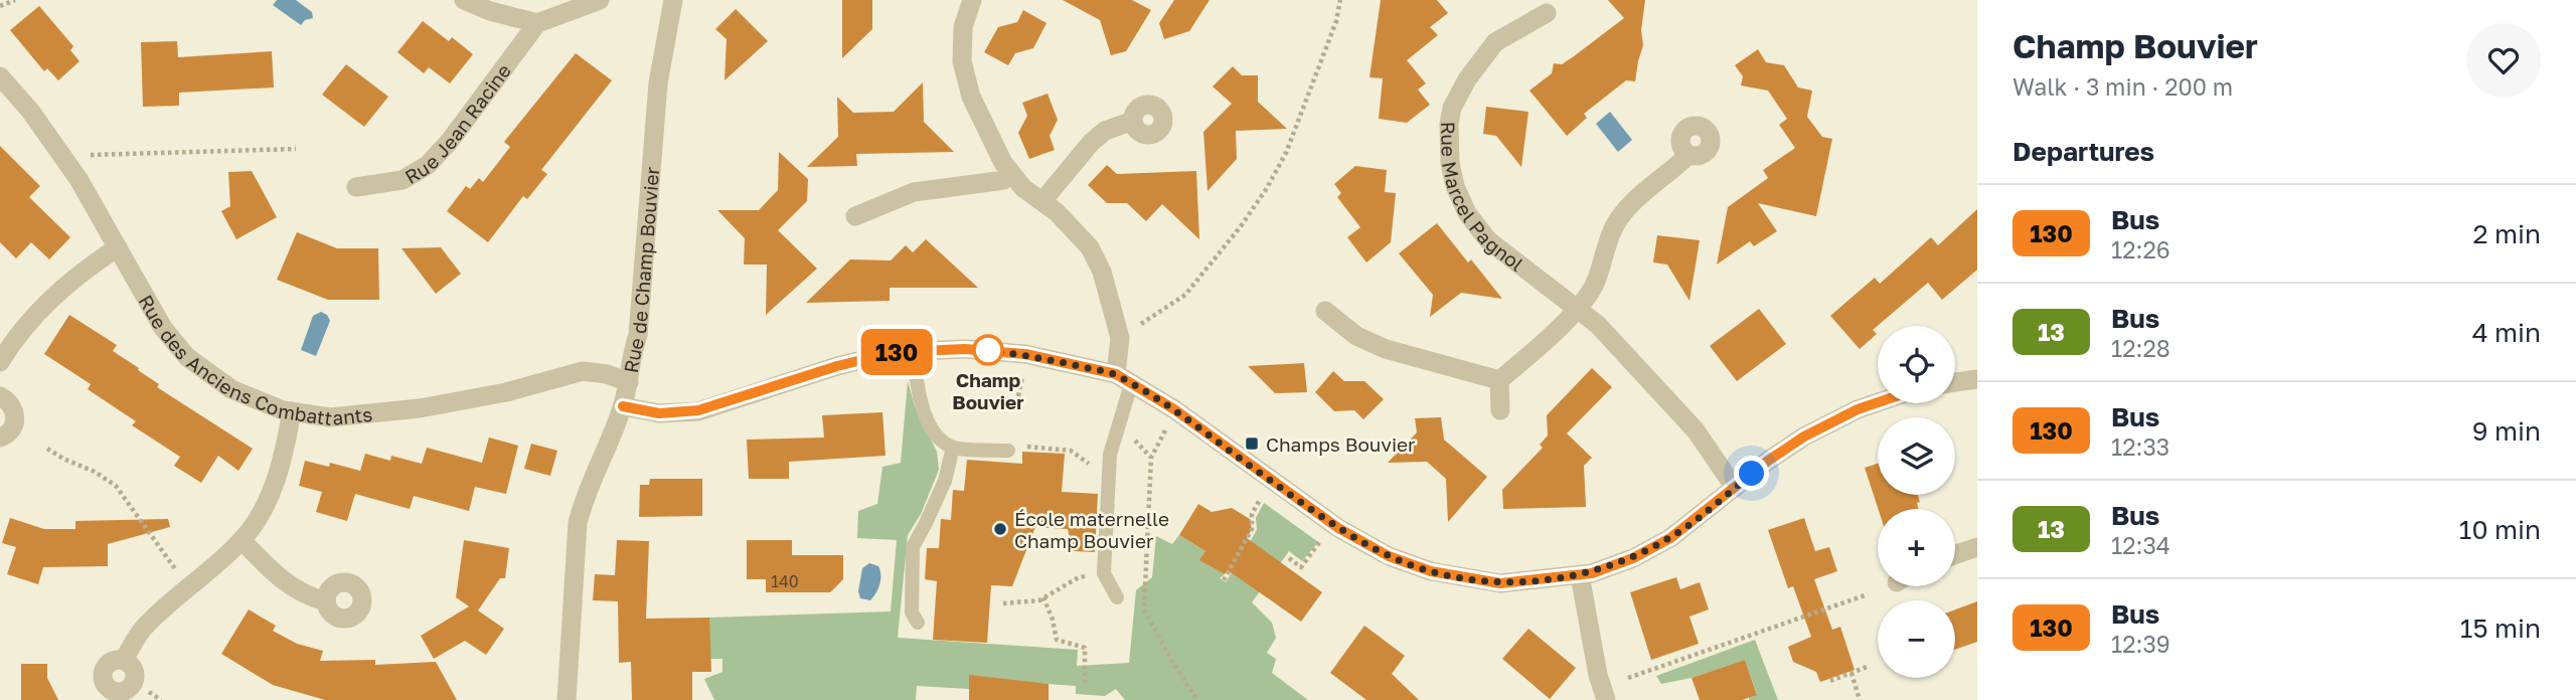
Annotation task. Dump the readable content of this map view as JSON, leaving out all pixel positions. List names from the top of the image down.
{
  "streets": {
    "street": [
      "Rue Jean Racine",
      "Rue Marcel Pagnol",
      "Rue de Champ Bouvier",
      "Rue des Anciens Combattants"
    ]
  },
  "crossings": [
    ["Rue de Champ Bouvier", "Rue des Anciens Combattants"]
  ],
  "places": {
    "other": ["Champ Bouvier", "École maternelle Champ Bouvier"],
    "transit": ["Champs Bouvier"]
  },
  "lines": ["bus line 130"],
  "house_numbers": ["140"],
  "page": {
    "on_map": "130",
    "heading": [
      ["Champ Bouvier", "Walk · 3 min · 200 m"],
      "Departures"
    ],
    "list": [
      {
        "mark": "130",
        "name": "Bus",
        "note": "12:26",
        "value": "2 min"
      },
      {
        "mark": "13",
        "name": "Bus",
        "note": "12:28",
        "value": "4 min"
      },
      {
        "mark": "130",
        "name": "Bus",
        "note": "12:33",
        "value": "9 min"
      },
      {
        "mark": "13",
        "name": "Bus",
        "note": "12:34",
        "value": "10 min"
      },
      {
        "mark": "130",
        "name": "Bus",
        "note": "12:39",
        "value": "15 min"
      }
    ],
    "map_buttons": ["+", "−"]
  }
}
